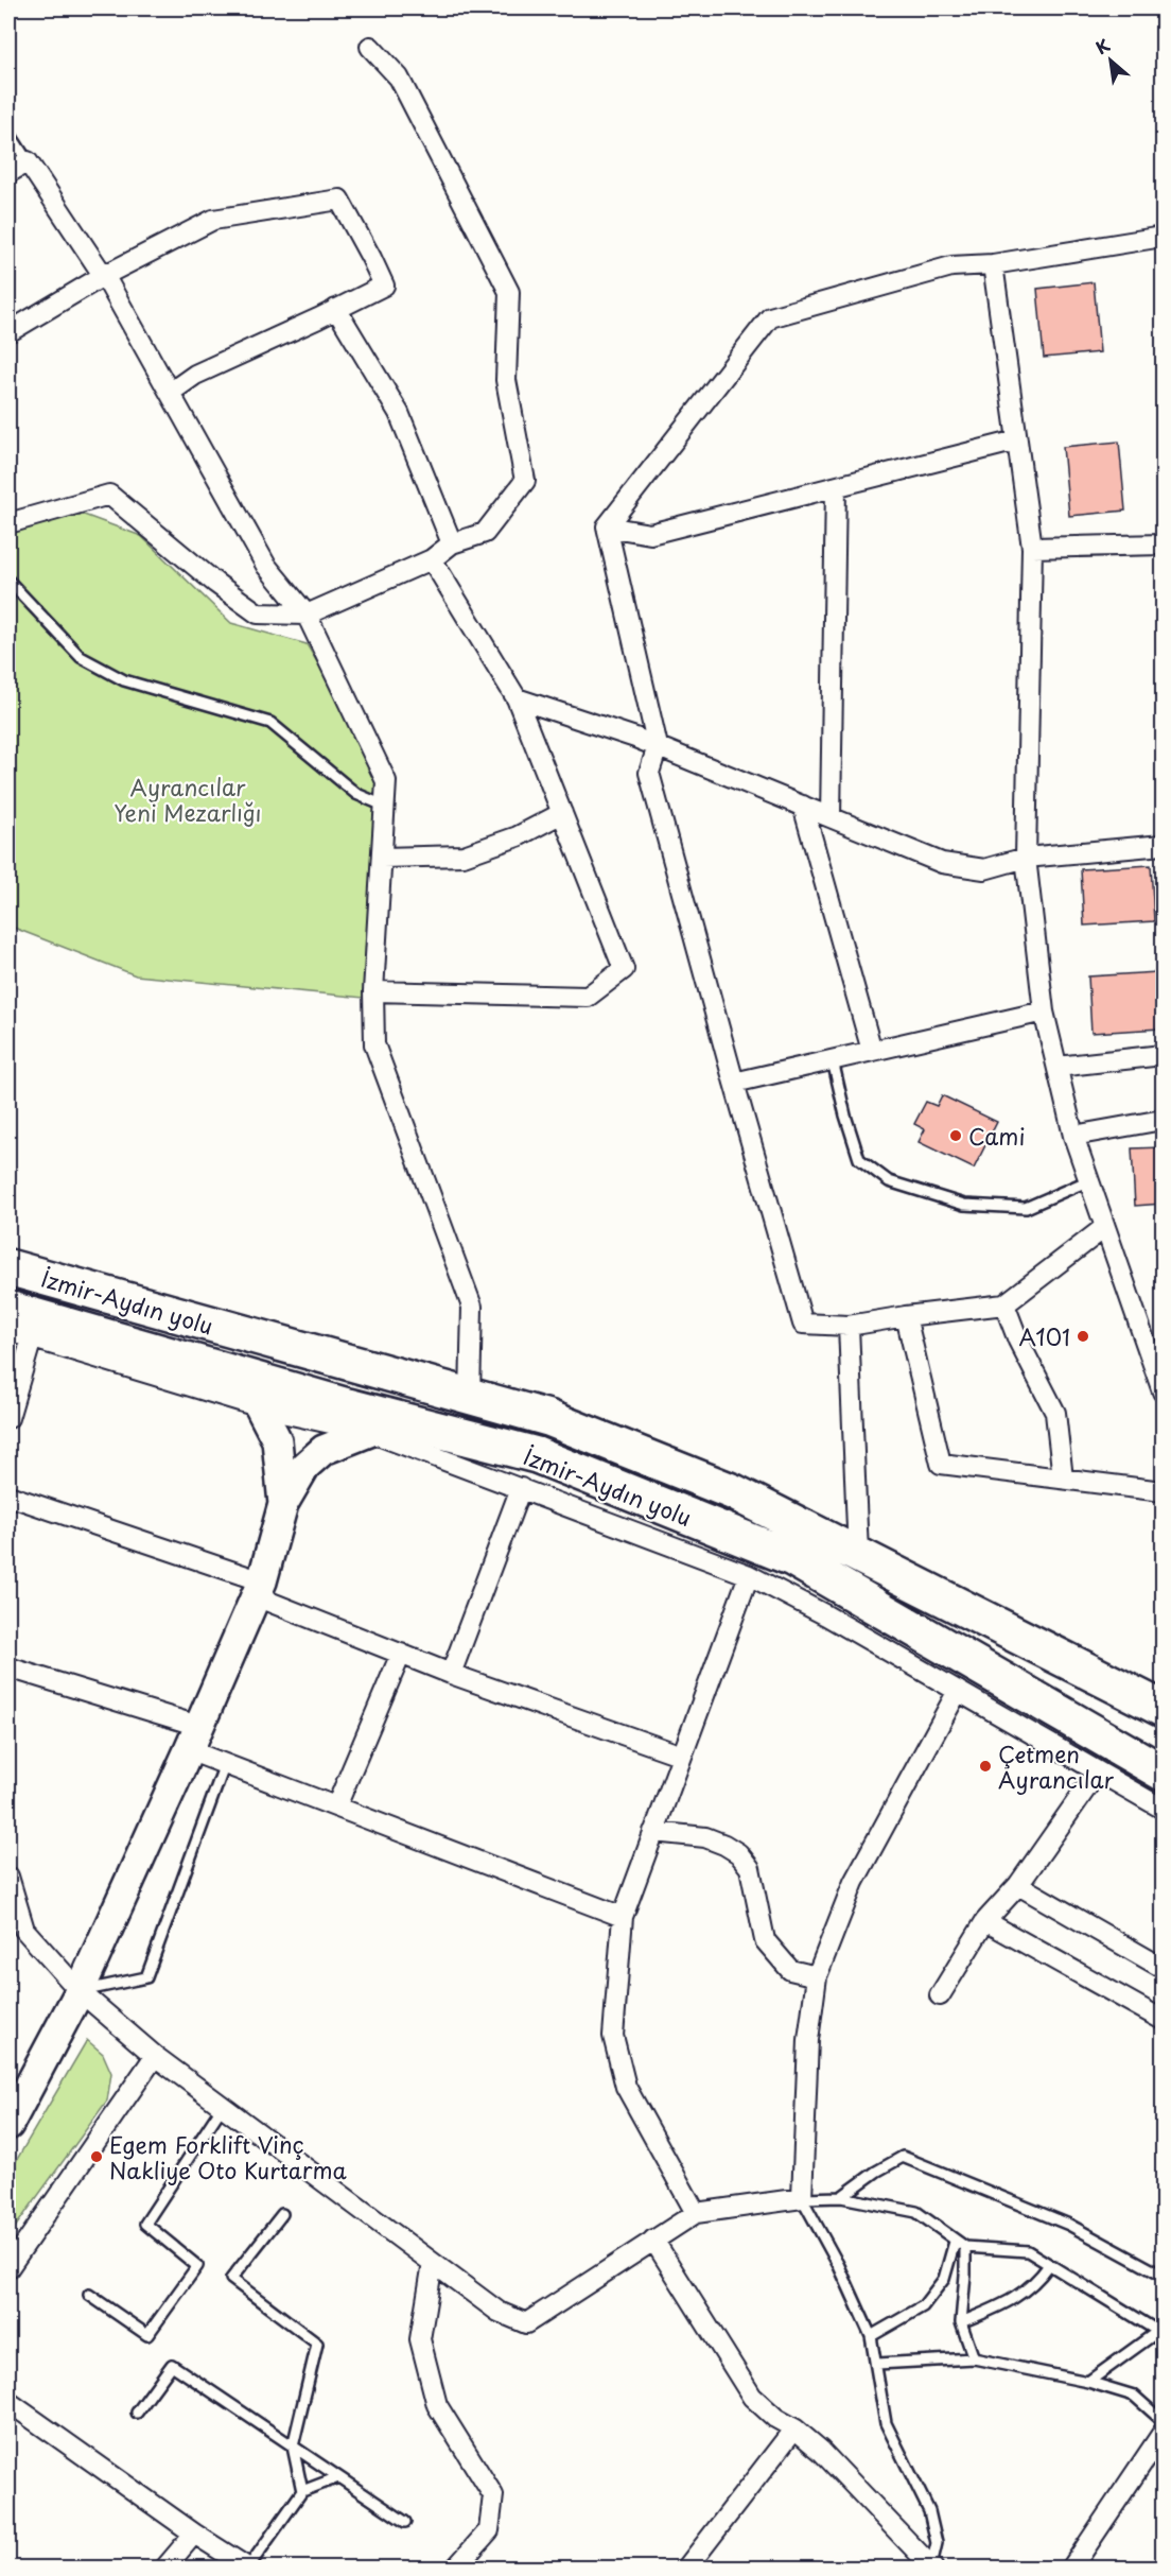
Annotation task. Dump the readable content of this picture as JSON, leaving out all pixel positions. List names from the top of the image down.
{
  "streets": {
    "highway": ["İzmir-Aydın yolu"]
  },
  "parks": ["Ayrancılar Yeni Mezarlığı"],
  "places": [
    "Cami",
    "A101",
    "Çetmen Ayrancılar",
    "Egem Forklift Vinç Nakliye Oto Kurtarma"
  ],
  "north": "top left"
}
